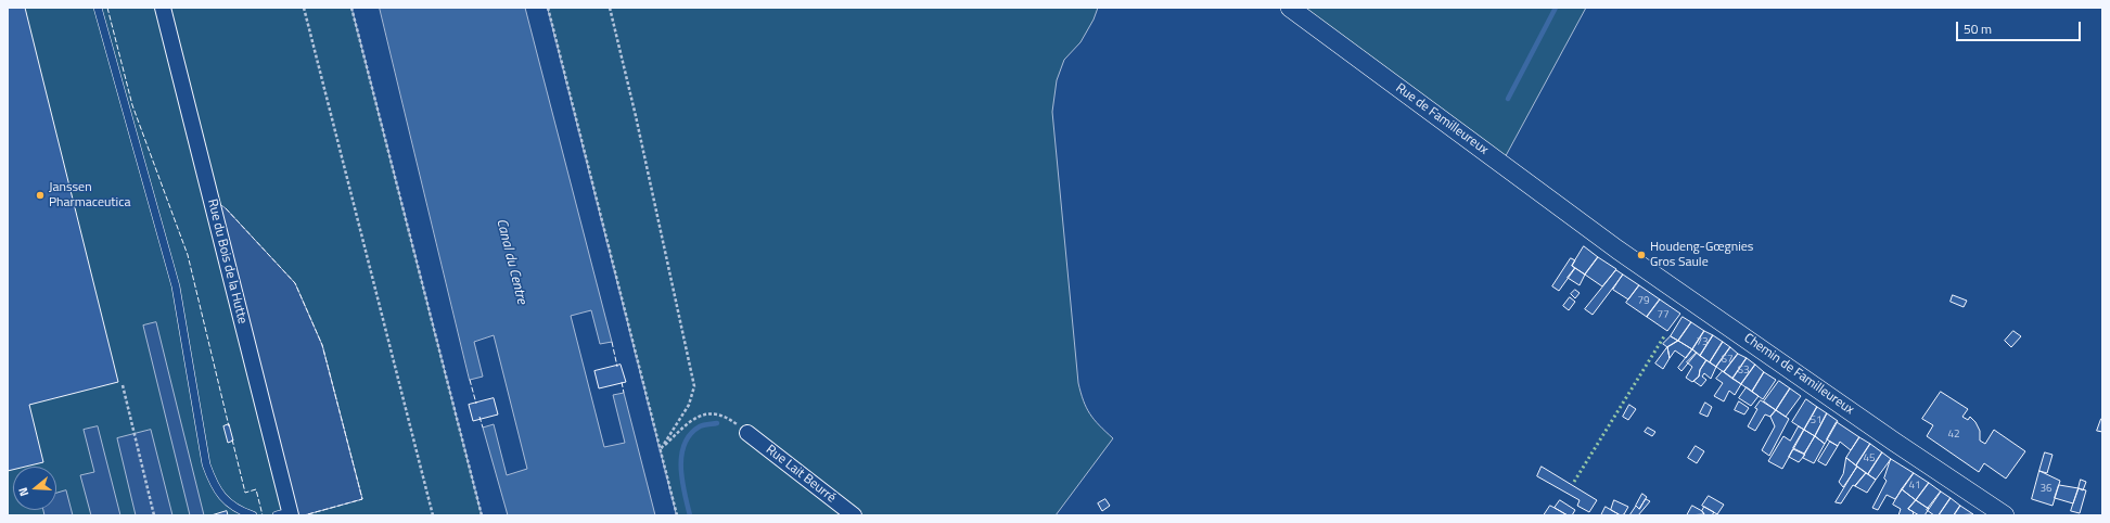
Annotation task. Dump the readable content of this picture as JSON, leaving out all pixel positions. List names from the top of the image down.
{
  "streets": {
    "street": [
      "Rue de Familleureux",
      "Rue du Bois de la Hutte",
      "Chemin de Familleureux",
      "Rue Lait Beurré"
    ]
  },
  "crossings": [
    ["Rue de Familleureux", "Chemin de Familleureux"]
  ],
  "water": ["Canal du Centre"],
  "places": ["Janssen Pharmaceutica", "Houdeng-Gœgnies Gros Saule"],
  "house_numbers": [
    "79",
    "77",
    "73",
    "67",
    "63",
    "51",
    "42",
    "45",
    "41",
    "36"
  ],
  "scale_bar": "50 m",
  "north": "left"
}
